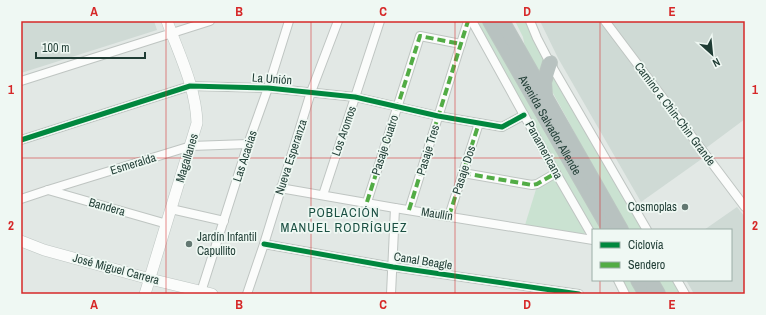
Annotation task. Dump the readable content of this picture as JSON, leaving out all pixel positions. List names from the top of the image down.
{
  "streets": {
    "highway": ["Avenida Salvador Allende"],
    "street": [
      "La Unión",
      "Camino a Chin-Chin Grande",
      "Los Aromos",
      "Pasaje Cuatro",
      "Pasaje Tres",
      "Panamericana",
      "Las Acacias",
      "Nueva Esperanza",
      "Magallanes",
      "Esmeralda",
      "Pasaje Dos",
      "Bandera",
      "Maullín",
      "Canal Beagle",
      "José Miguel Carrera"
    ]
  },
  "crossings": [
    ["La Unión", "Los Aromos"],
    ["La Unión", "Pasaje Cuatro"],
    ["La Unión", "Pasaje Tres"],
    ["La Unión", "Panamericana"],
    ["La Unión", "Las Acacias"],
    ["La Unión", "Nueva Esperanza"],
    ["La Unión", "Magallanes"],
    ["La Unión", "Pasaje Dos"],
    ["Los Aromos", "Maullín"],
    ["Pasaje Cuatro", "Pasaje Tres"],
    ["Pasaje Cuatro", "Maullín"],
    ["Pasaje Tres", "Maullín"],
    ["Las Acacias", "Esmeralda"],
    ["Las Acacias", "José Miguel Carrera"],
    ["Nueva Esperanza", "Maullín"],
    ["Nueva Esperanza", "Canal Beagle"],
    ["Magallanes", "Esmeralda"],
    ["Magallanes", "Bandera"],
    ["Magallanes", "José Miguel Carrera"],
    ["Esmeralda", "Bandera"],
    ["Pasaje Dos", "Maullín"]
  ],
  "districts": ["POBLACIÓN MANUEL RODRÍGUEZ"],
  "places": ["Cosmoplas", "Jardín Infantil Capullito"],
  "legend": ["Ciclovía", "Sendero"],
  "scale_bar": "100 m",
  "north": "bottom right",
  "grid": {
    "columns": [
      "A",
      "B",
      "C",
      "D",
      "E"
    ],
    "rows": ["1", "2"]
  }
}
